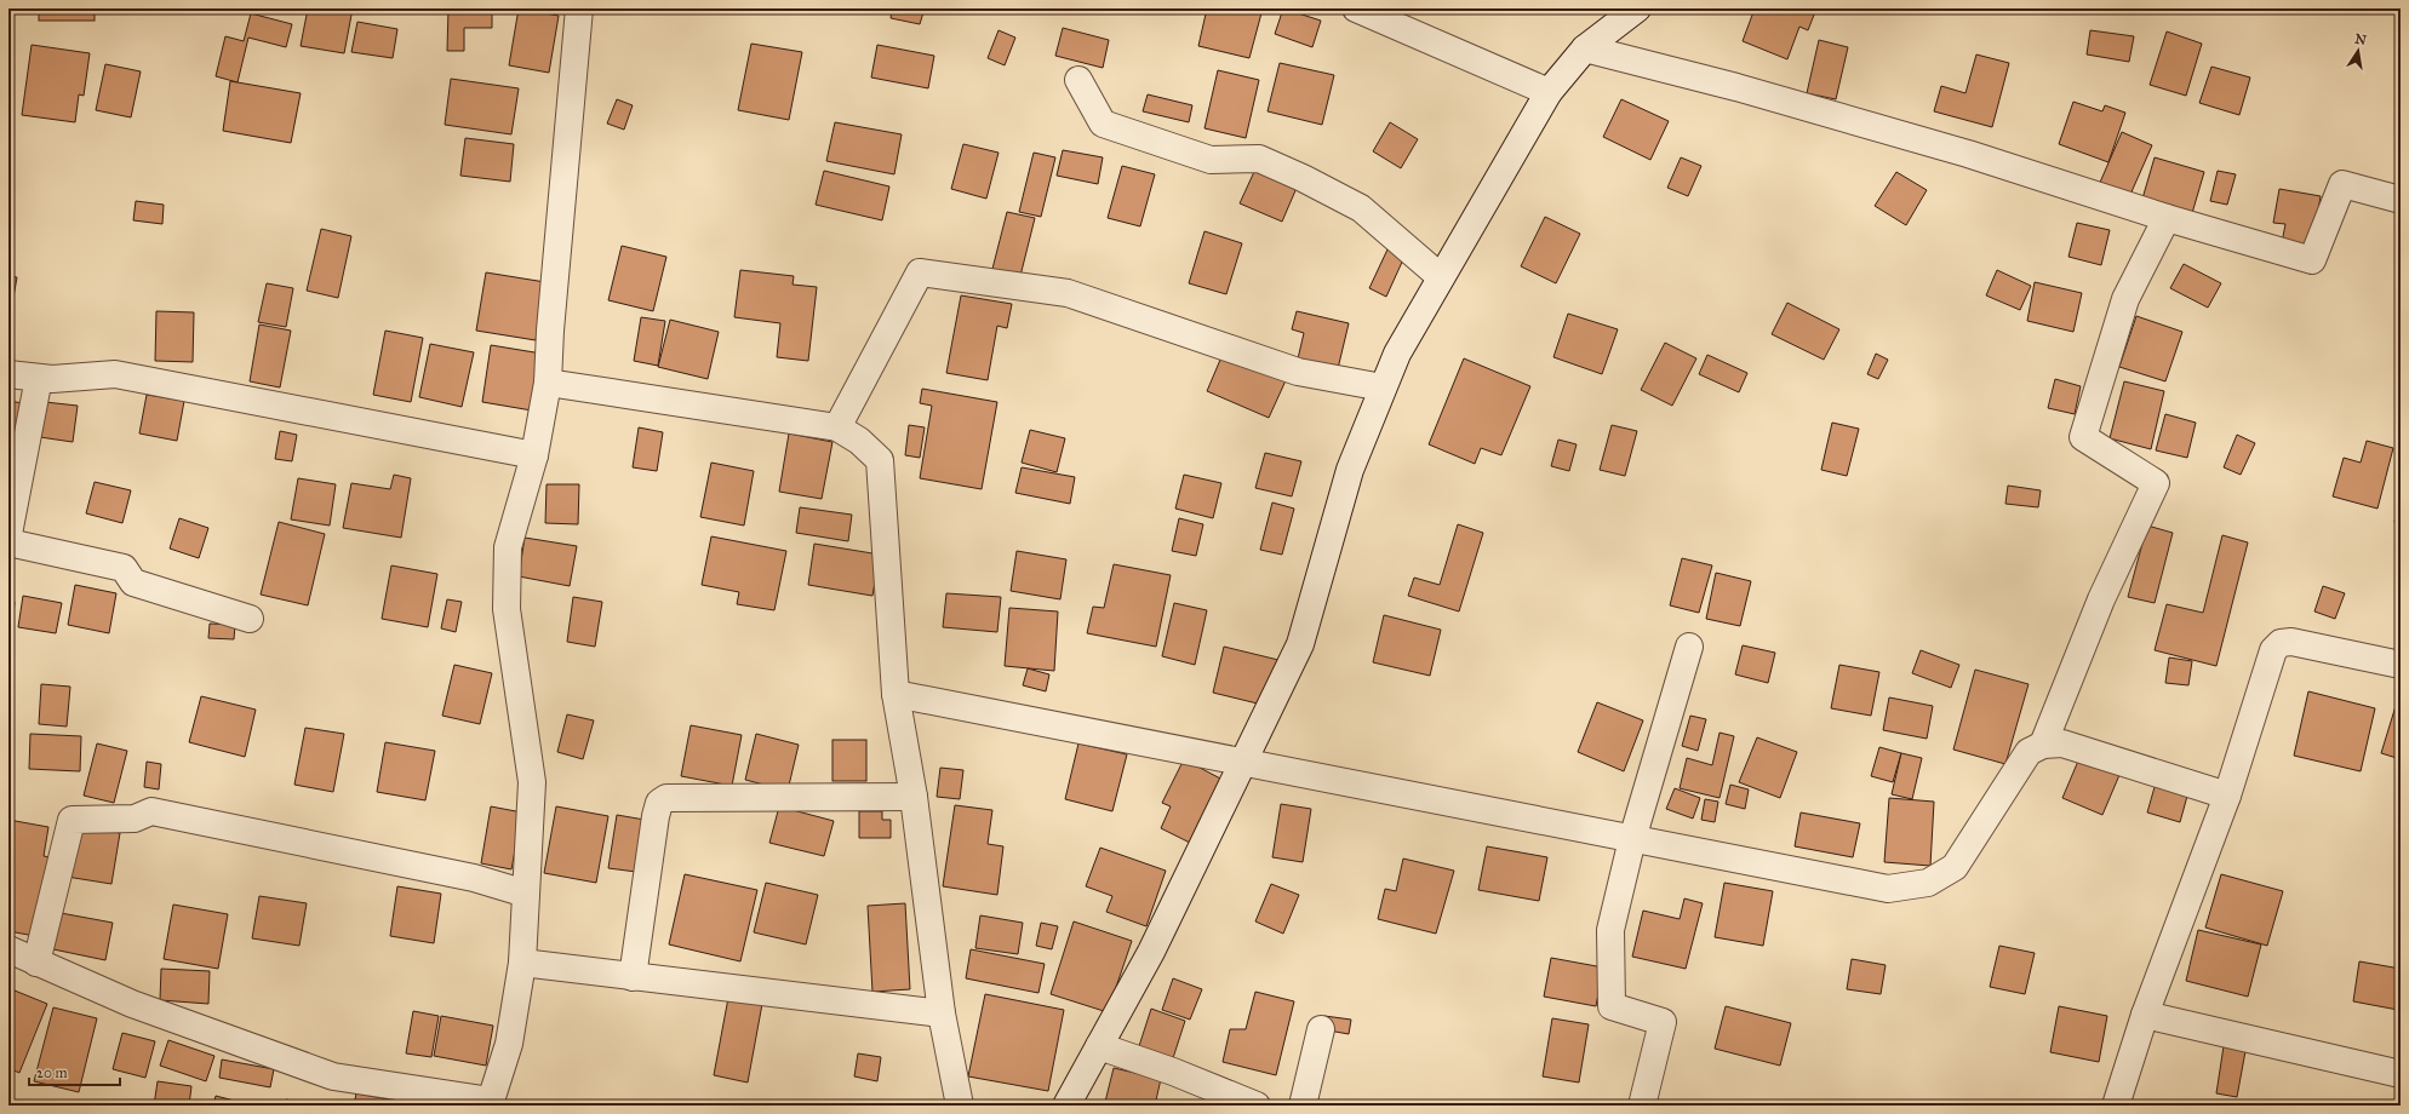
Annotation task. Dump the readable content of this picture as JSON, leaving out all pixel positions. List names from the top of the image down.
{
  "scale_bar": "20 m",
  "north": "top"
}
